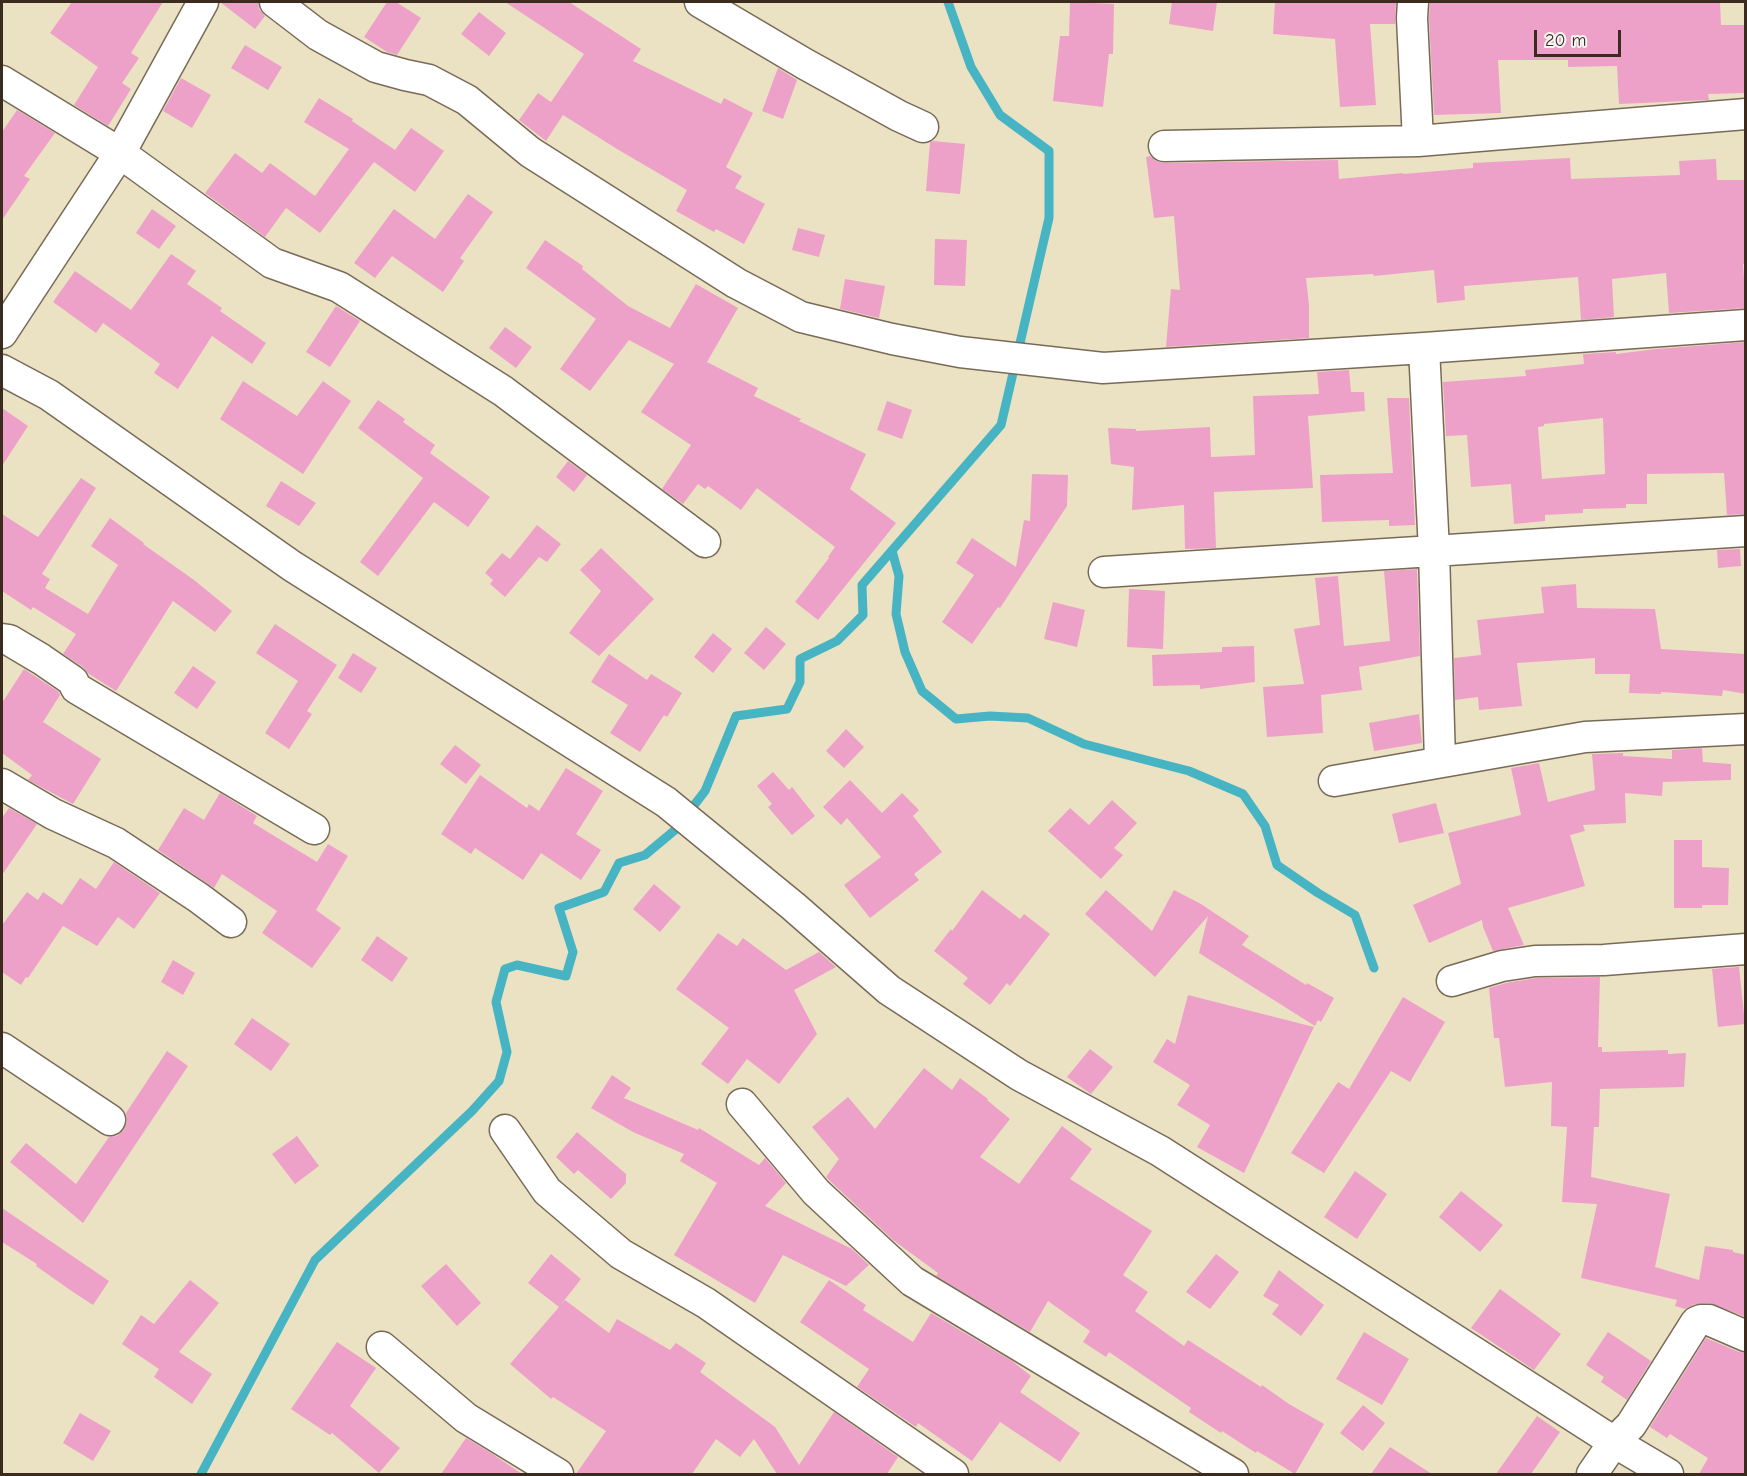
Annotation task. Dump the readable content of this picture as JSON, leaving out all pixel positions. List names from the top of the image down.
{
  "scale_bar": "20 m"
}
